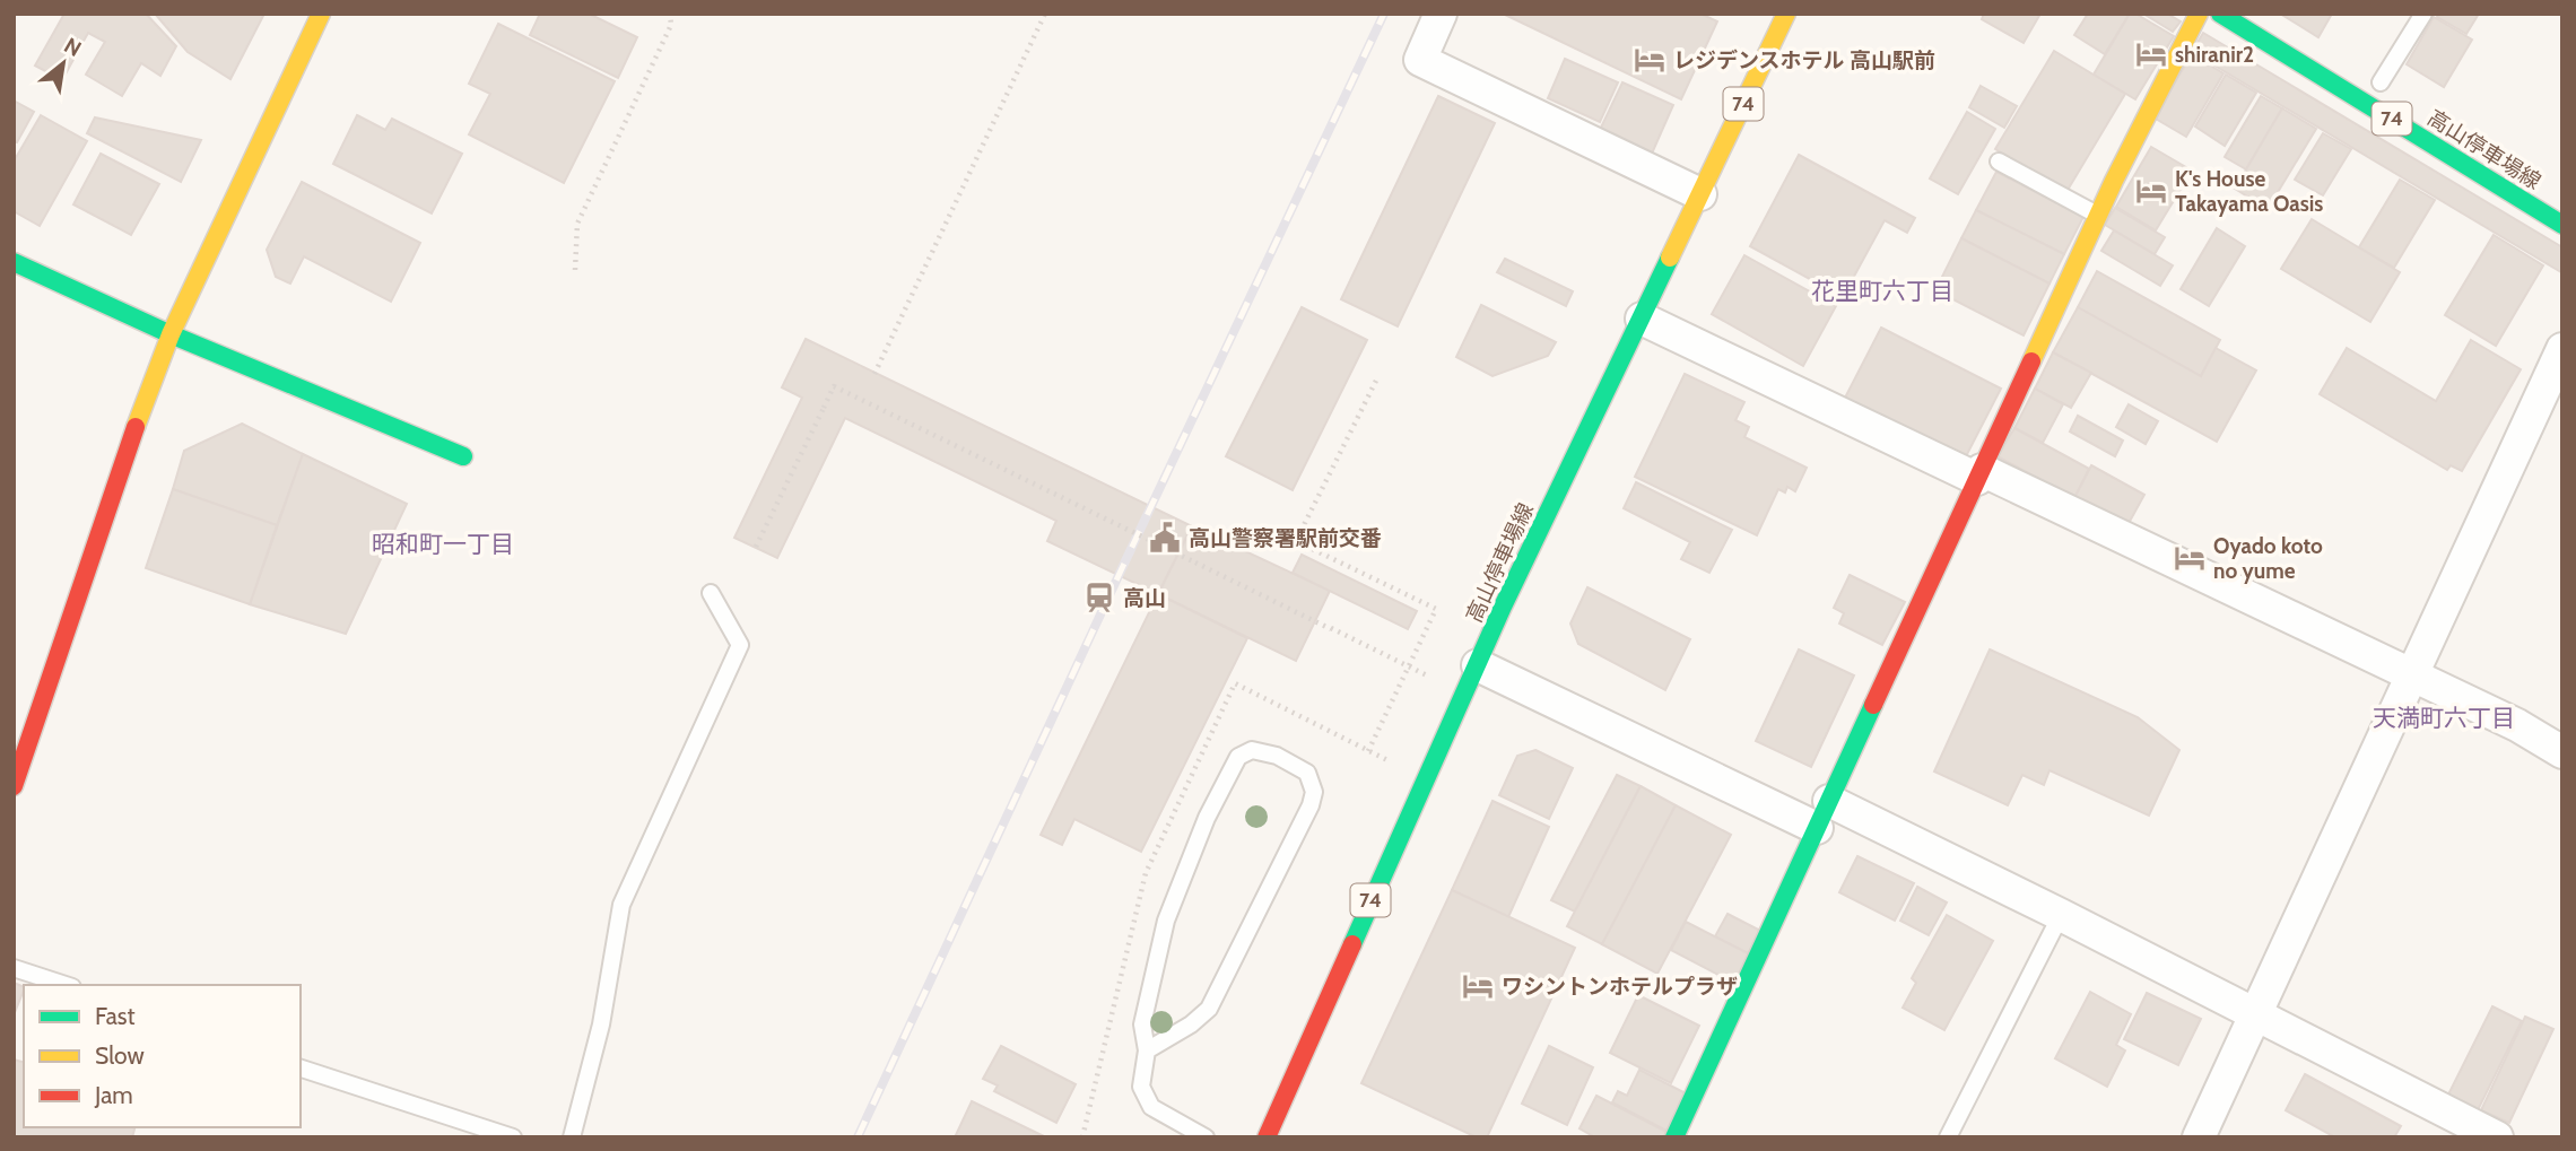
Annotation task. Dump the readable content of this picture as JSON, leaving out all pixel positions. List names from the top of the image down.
{
  "streets": {
    "street": ["74", "高山停車場線"]
  },
  "districts": ["花里町六丁目", "昭和町一丁目", "天満町六丁目"],
  "places": {
    "hotel": [
      "shiranir2",
      "レジデンスホテル 高山駅前",
      "K's House Takayama Oasis",
      "Oyado koto no yume",
      "ワシントンホテルプラザ"
    ],
    "public building": ["高山警察署駅前交番"],
    "station": ["高山"]
  },
  "legend": ["Fast", "Slow", "Jam"],
  "north": "top right"
}
